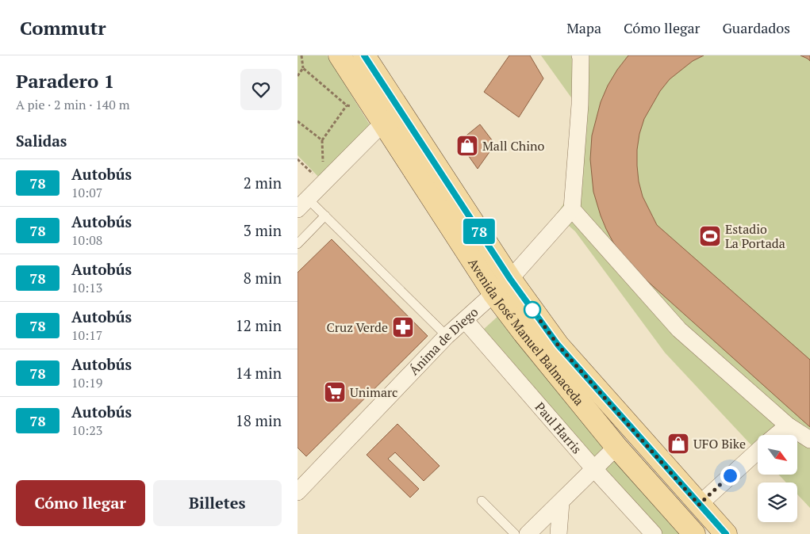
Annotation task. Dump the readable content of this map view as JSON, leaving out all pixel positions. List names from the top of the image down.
{
  "streets": {
    "main road": ["Avenida José Manuel Balmaceda"],
    "street": ["Ánima de Diego", "Paul Harris"]
  },
  "crossings": [
    ["Avenida José Manuel Balmaceda", "Ánima de Diego"],
    ["Ánima de Diego", "Paul Harris"]
  ],
  "places": {
    "shop": ["Mall Chino", "UFO Bike"],
    "sports": ["Estadio La Portada"],
    "pharmacy": ["Cruz Verde"],
    "supermarket": ["Unimarc"]
  },
  "lines": ["bus line 78"],
  "north": "bottom right",
  "page": {
    "header": "Commutr",
    "nav": ["Mapa", "Cómo llegar", "Guardados"],
    "heading": [
      ["Paradero 1", "A pie · 2 min · 140 m"],
      "Salidas"
    ],
    "on_map": "78",
    "list": [
      {
        "mark": "78",
        "name": "Autobús",
        "note": "10:07",
        "value": "2 min"
      },
      {
        "mark": "78",
        "name": "Autobús",
        "note": "10:08",
        "value": "3 min"
      },
      {
        "mark": "78",
        "name": "Autobús",
        "note": "10:13",
        "value": "8 min"
      },
      {
        "mark": "78",
        "name": "Autobús",
        "note": "10:17",
        "value": "12 min"
      },
      {
        "mark": "78",
        "name": "Autobús",
        "note": "10:19",
        "value": "14 min"
      },
      {
        "mark": "78",
        "name": "Autobús",
        "note": "10:23",
        "value": "18 min"
      }
    ],
    "buttons": ["Cómo llegar", "Billetes"]
  }
}
